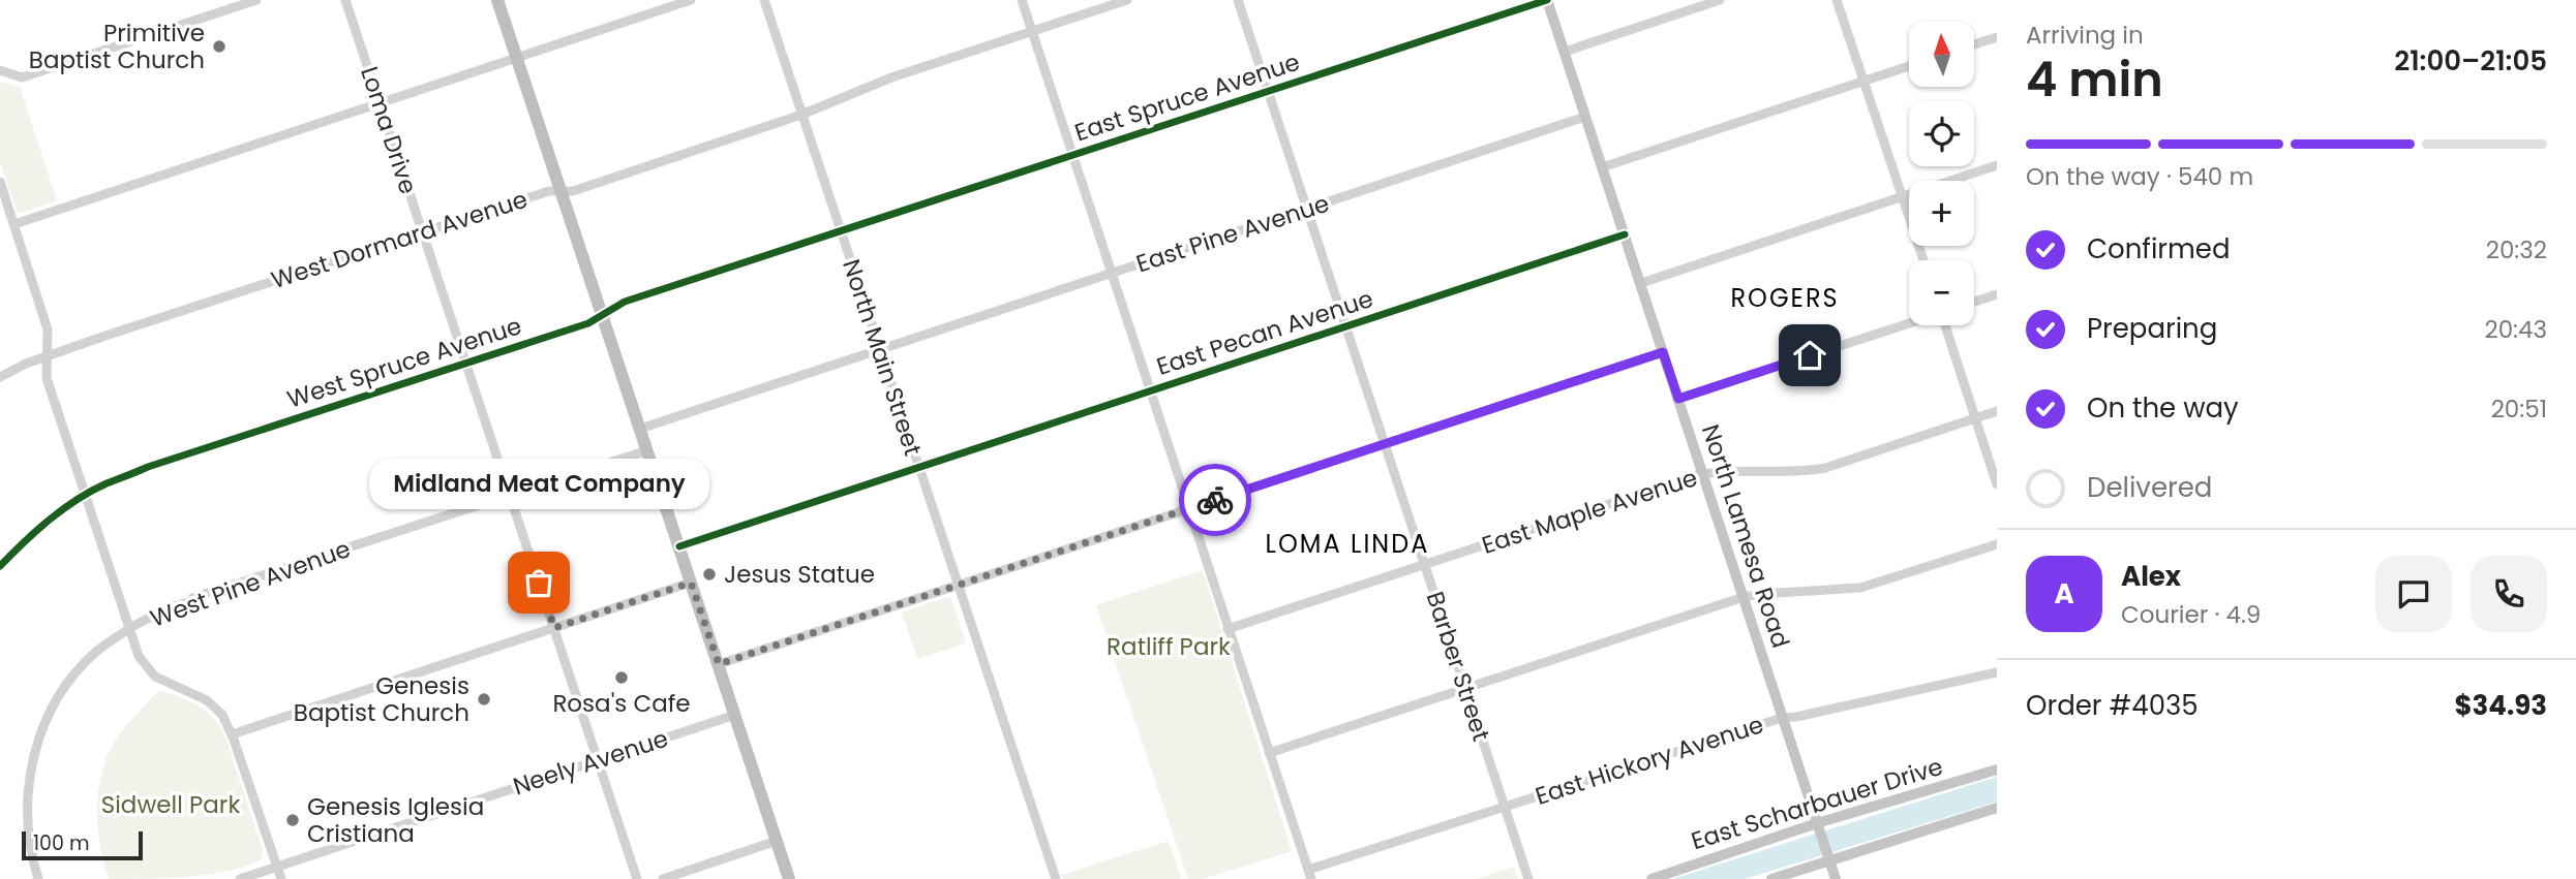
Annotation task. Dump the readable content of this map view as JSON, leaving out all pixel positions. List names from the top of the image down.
{
  "streets": {
    "main road": ["North Lamesa Road", "East Scharbauer Drive"],
    "street": [
      "East Spruce Avenue",
      "Loma Drive",
      "East Pine Avenue",
      "West Dormard Avenue",
      "East Pecan Avenue",
      "North Main Street",
      "West Spruce Avenue",
      "East Maple Avenue",
      "West Pine Avenue",
      "Barber Street",
      "East Hickory Avenue",
      "Neely Avenue"
    ]
  },
  "crossings": [
    ["East Spruce Avenue", "North Main Street"],
    ["East Spruce Avenue", "West Spruce Avenue"],
    ["East Spruce Avenue", "North Lamesa Road"],
    ["East Spruce Avenue", "Barber Street"],
    ["Loma Drive", "West Dormard Avenue"],
    ["Loma Drive", "West Spruce Avenue"],
    ["Loma Drive", "West Pine Avenue"],
    ["Loma Drive", "Neely Avenue"],
    ["East Pine Avenue", "North Main Street"],
    ["East Pine Avenue", "North Lamesa Road"],
    ["East Pine Avenue", "Barber Street"],
    ["West Dormard Avenue", "North Main Street"],
    ["East Pecan Avenue", "North Main Street"],
    ["East Pecan Avenue", "North Lamesa Road"],
    ["East Pecan Avenue", "Barber Street"],
    ["North Main Street", "West Spruce Avenue"],
    ["East Maple Avenue", "North Lamesa Road"],
    ["East Maple Avenue", "Barber Street"],
    ["North Lamesa Road", "East Hickory Avenue"],
    ["North Lamesa Road", "East Scharbauer Drive"],
    ["Barber Street", "East Hickory Avenue"]
  ],
  "districts": ["ROGERS", "LOMA LINDA"],
  "parks": ["Ratliff Park", "Sidwell Park"],
  "places": [
    "Primitive Baptist Church",
    "Jesus Statue",
    "Midland Meat Company",
    "Rosa's Cafe",
    "Genesis Baptist Church",
    "Genesis Iglesia Cristiana"
  ],
  "scale_bar": "100 m",
  "north": "top",
  "page": {
    "heading": ["4 min", "Arriving in", "21:00–21:05"],
    "panel": [
      "Alex",
      "Courier · 4.9",
      "Order #4035",
      "$34.93"
    ],
    "map_buttons": ["+", "−"],
    "bar": "On the way · 540 m",
    "list": [
      ["Confirmed", "20:32"],
      ["Preparing", "20:43"],
      ["On the way", "20:51"],
      "Delivered"
    ],
    "bubble": "Midland Meat Company",
    "round": "A",
    "scale": "100 m"
  }
}
